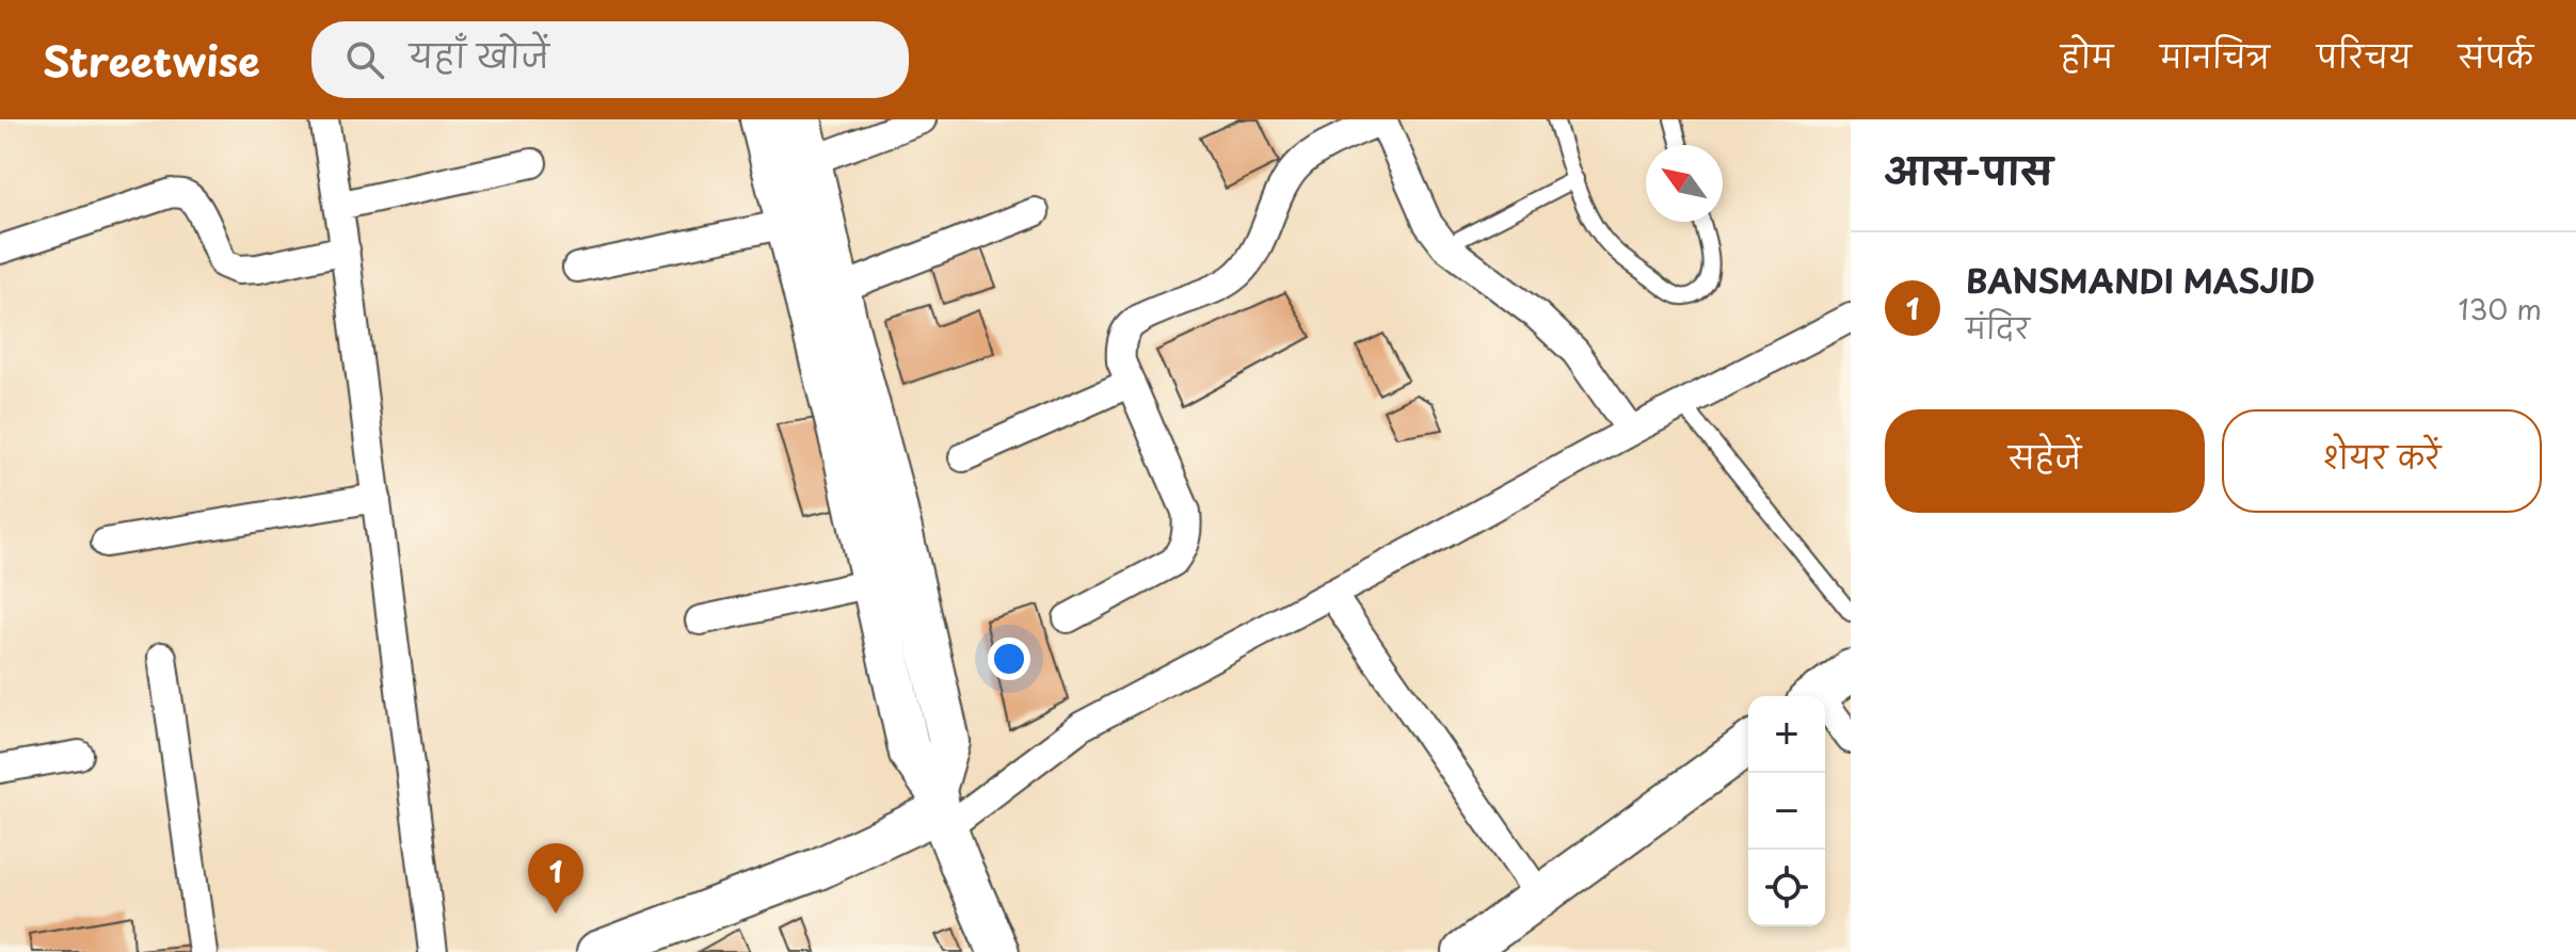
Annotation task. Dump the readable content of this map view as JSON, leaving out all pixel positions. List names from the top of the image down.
{
  "north": "top left",
  "page": {
    "header": "Streetwise",
    "search": "यहाँ खोजें",
    "nav": [
      "होम",
      "मानचित्र",
      "परिचय",
      "संपर्क"
    ],
    "heading": "आस-पास",
    "list": [
      {
        "mark": "1",
        "name": "BANSMANDI MASJID",
        "note": "मंदिर",
        "value": "130 m"
      }
    ],
    "buttons": ["सहेजें", "शेयर करें"],
    "map_buttons": ["+", "−"],
    "pins": "1"
  }
}
